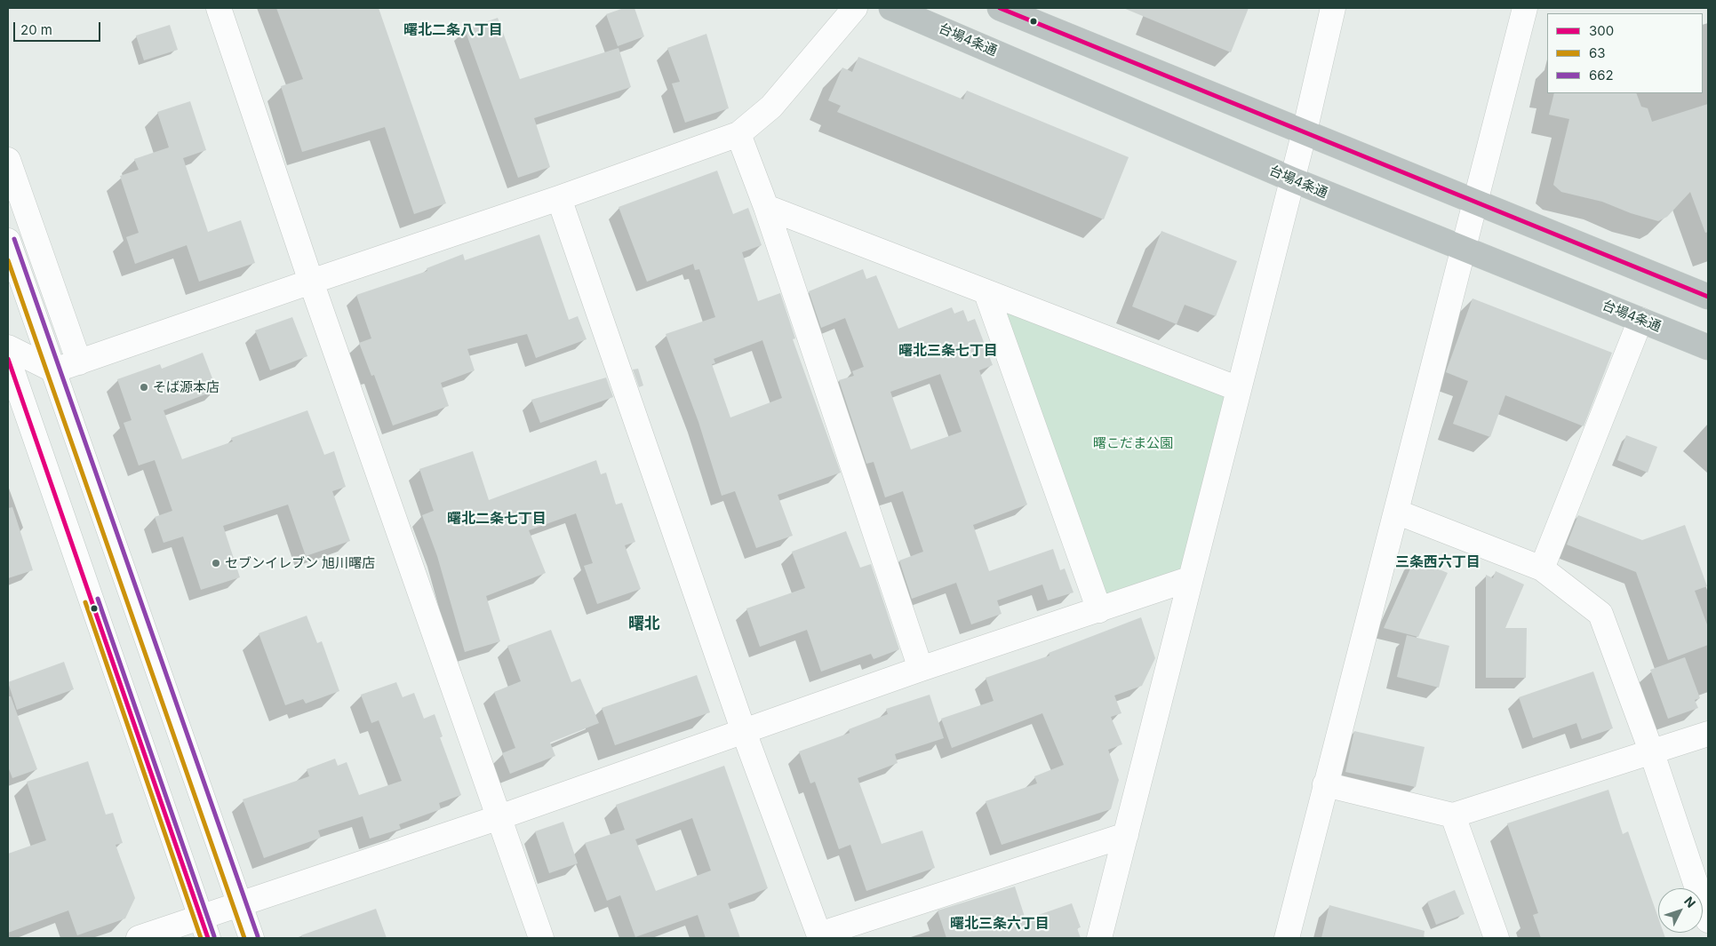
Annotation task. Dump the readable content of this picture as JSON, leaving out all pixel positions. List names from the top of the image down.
{
  "streets": {
    "highway": ["台場4条通"]
  },
  "districts": [
    "曙北二条八丁目",
    "曙北三条七丁目",
    "曙北二条七丁目",
    "三条西六丁目",
    "曙北",
    "曙北三条六丁目"
  ],
  "parks": ["曙こだま公園"],
  "places": ["そば源本店", "セブンイレブン 旭川曙店"],
  "lines": ["transit line 300", "transit line 662", "transit line 63"],
  "legend": ["300", "63", "662"],
  "scale_bar": "20 m",
  "north": "top right"
}
